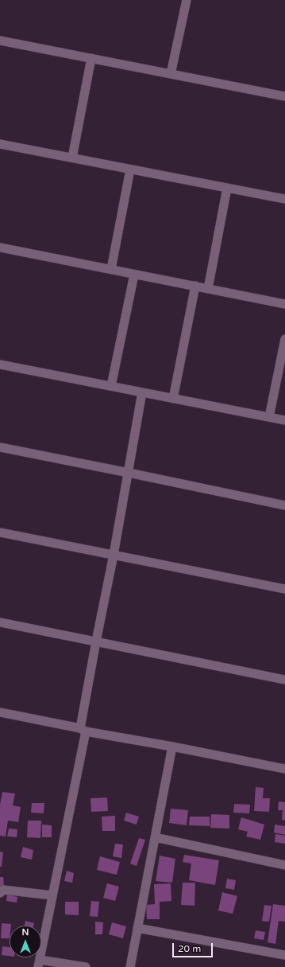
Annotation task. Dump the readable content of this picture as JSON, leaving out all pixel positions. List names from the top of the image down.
{
  "scale_bar": "20 m",
  "north": "top"
}
